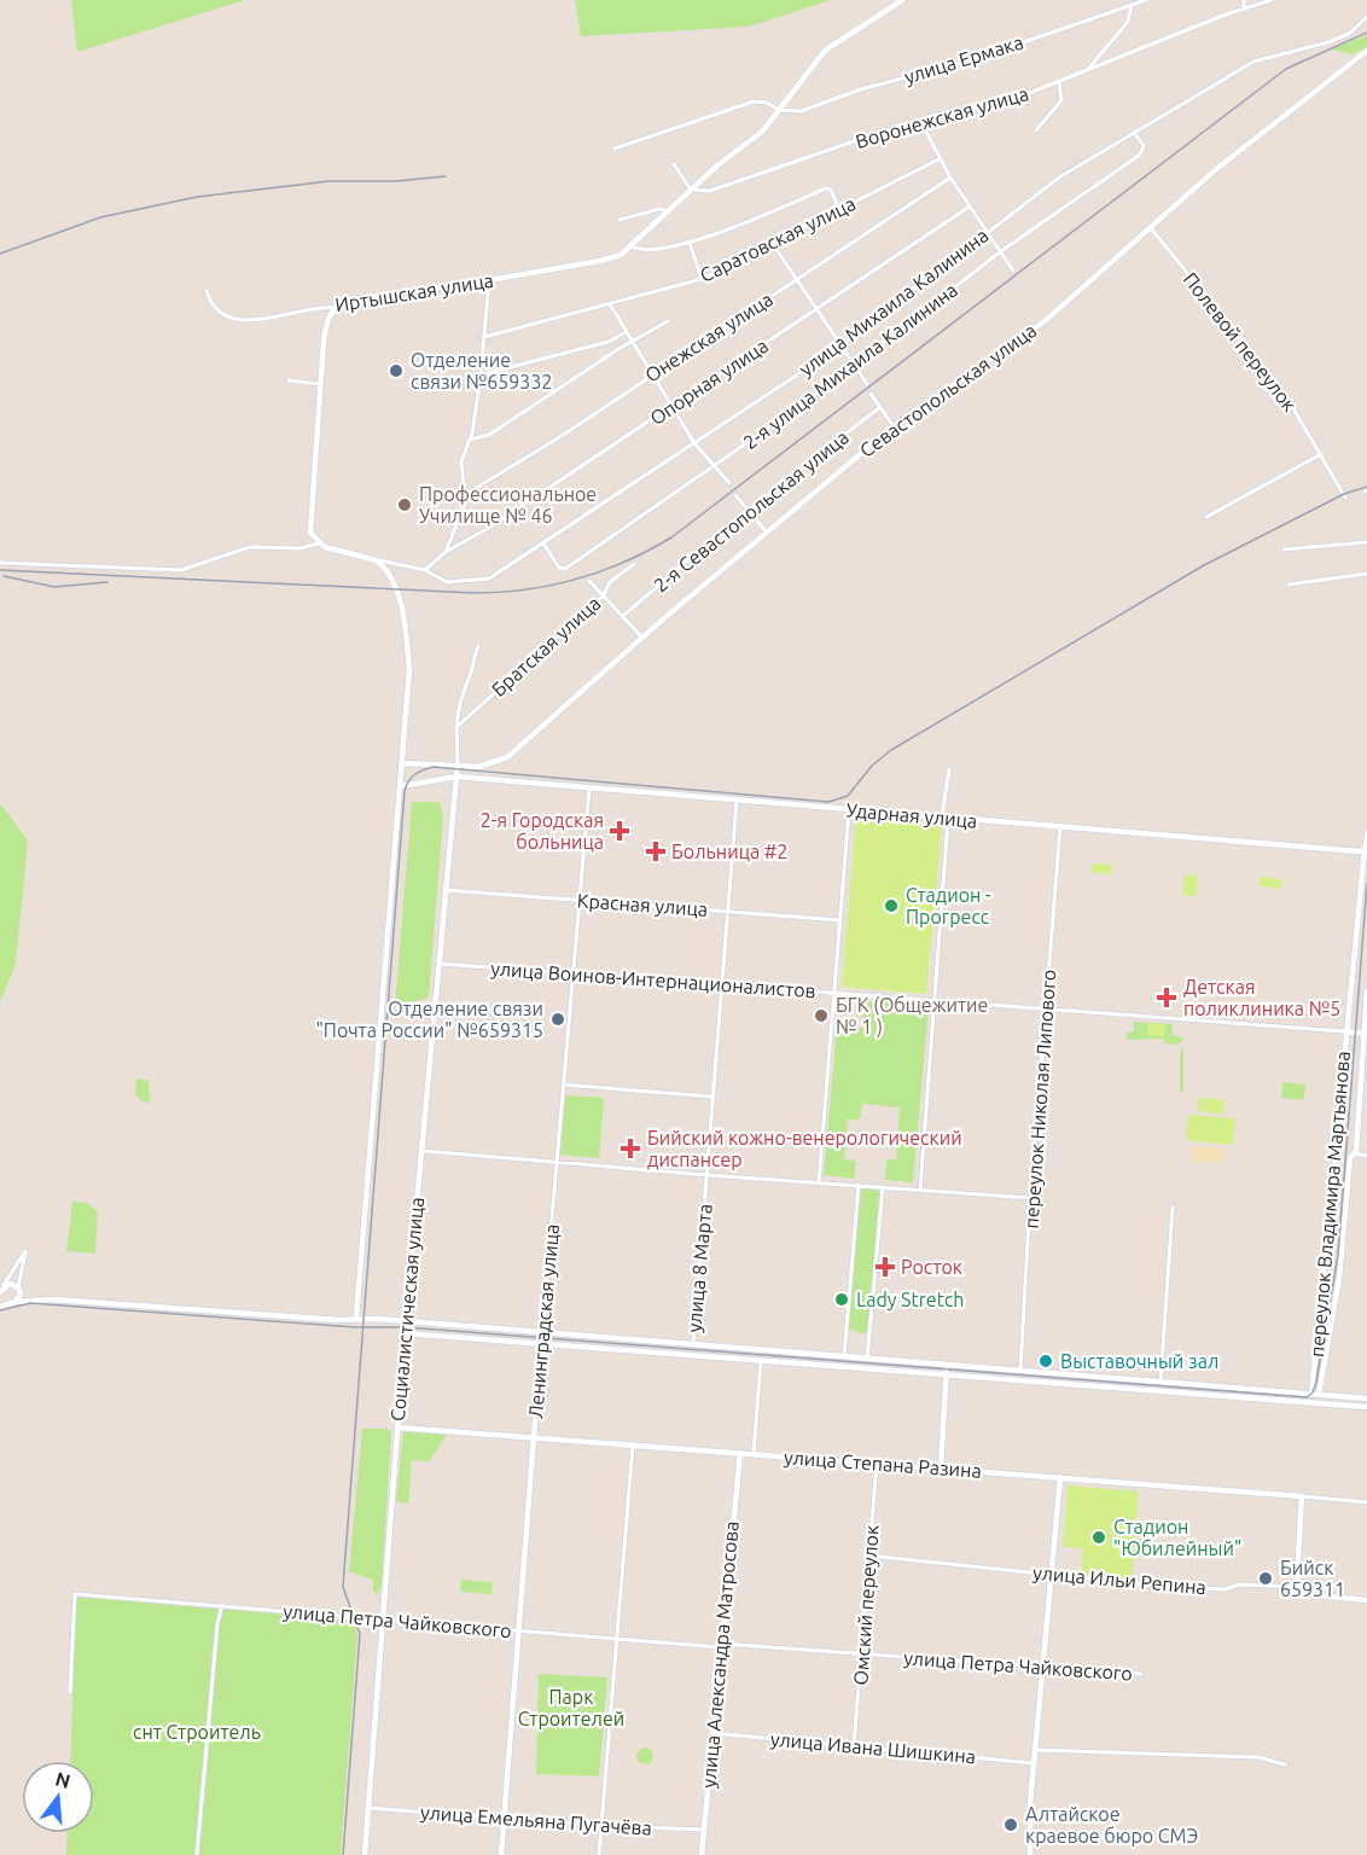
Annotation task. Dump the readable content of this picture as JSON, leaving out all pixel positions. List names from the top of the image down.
{
  "streets": {
    "street": [
      "улица Ермака",
      "Воронежская улица",
      "Саратовская улица",
      "Иртышская улица",
      "улица Михаила Калинина",
      "Онежская улица",
      "Полевой переулок",
      "2-я улица Михаила Калинина",
      "Опорная улица",
      "Севастопольская улица",
      "2-я Севастопольская улица",
      "Братская улица",
      "Ударная улица",
      "Красная улица",
      "улица Воинов-Интернационалистов",
      "переулок Николая Липового",
      "переулок Владимира Мартьянова",
      "улица 8 Марта",
      "Социалистическая улица",
      "Ленинградская улица",
      "улица Степана Разина",
      "улица Ильи Репина",
      "Омский переулок",
      "улица Петра Чайковского",
      "улица Александра Матросова",
      "улица Ивана Шишкина",
      "улица Емельяна Пугачёва"
    ]
  },
  "crossings": [
    ["улица Ермака", "Иртышская улица"],
    ["Воронежская улица", "Иртышская улица"],
    ["Саратовская улица", "Иртышская улица"],
    ["улица Михаила Калинина", "2-я улица Михаила Калинина"],
    ["Полевой переулок", "Севастопольская улица"],
    ["Севастопольская улица", "Социалистическая улица"],
    ["Ударная улица", "переулок Николая Липового"],
    ["Ударная улица", "переулок Владимира Мартьянова"],
    ["Ударная улица", "улица 8 Марта"],
    ["Ударная улица", "Социалистическая улица"],
    ["Ударная улица", "Ленинградская улица"],
    ["Красная улица", "улица 8 Марта"],
    ["Красная улица", "Социалистическая улица"],
    ["Красная улица", "Ленинградская улица"],
    ["улица Воинов-Интернационалистов", "переулок Николая Липового"],
    ["улица Воинов-Интернационалистов", "переулок Владимира Мартьянова"],
    ["улица Воинов-Интернационалистов", "улица 8 Марта"],
    ["улица Воинов-Интернационалистов", "Социалистическая улица"],
    ["улица Воинов-Интернационалистов", "Ленинградская улица"],
    ["Социалистическая улица", "улица Степана Разина"],
    ["Социалистическая улица", "улица Петра Чайковского"],
    ["Социалистическая улица", "улица Емельяна Пугачёва"],
    ["Ленинградская улица", "улица Степана Разина"],
    ["Ленинградская улица", "улица Петра Чайковского"],
    ["Ленинградская улица", "улица Емельяна Пугачёва"],
    ["улица Степана Разина", "Омский переулок"],
    ["улица Степана Разина", "улица Александра Матросова"],
    ["улица Ильи Репина", "Омский переулок"],
    ["Омский переулок", "улица Петра Чайковского"],
    ["Омский переулок", "улица Ивана Шишкина"],
    ["улица Петра Чайковского", "улица Александра Матросова"],
    ["улица Александра Матросова", "улица Ивана Шишкина"],
    ["улица Александра Матросова", "улица Емельяна Пугачёва"]
  ],
  "parks": ["Парк Строителей", "снт Строитель"],
  "places": {
    "other": [
      "Отделение связи №659332",
      "Профессиональное Училище № 46",
      "Стадион - Прогресс",
      "БГК (Общежитие № 1 )",
      "Отделение связи \"Почта России\" №659315",
      "Lady Stretch",
      "Выставочный зал",
      "Стадион \"Юбилейный\"",
      "Бийск 659311",
      "Алтайское краевое бюро СМЭ"
    ],
    "health": [
      "2-я Городская больница",
      "Больница #2",
      "Детская поликлиника №5",
      "Бийский кожно-венерологический диспансер",
      "Росток"
    ]
  },
  "north": "top"
}
